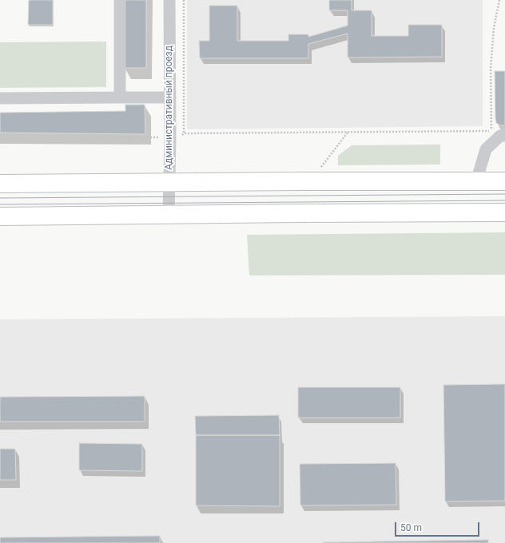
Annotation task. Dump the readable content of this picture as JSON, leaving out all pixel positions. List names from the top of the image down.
{
  "streets": {
    "street": ["Административный проезд"]
  },
  "scale_bar": "50 m"
}
